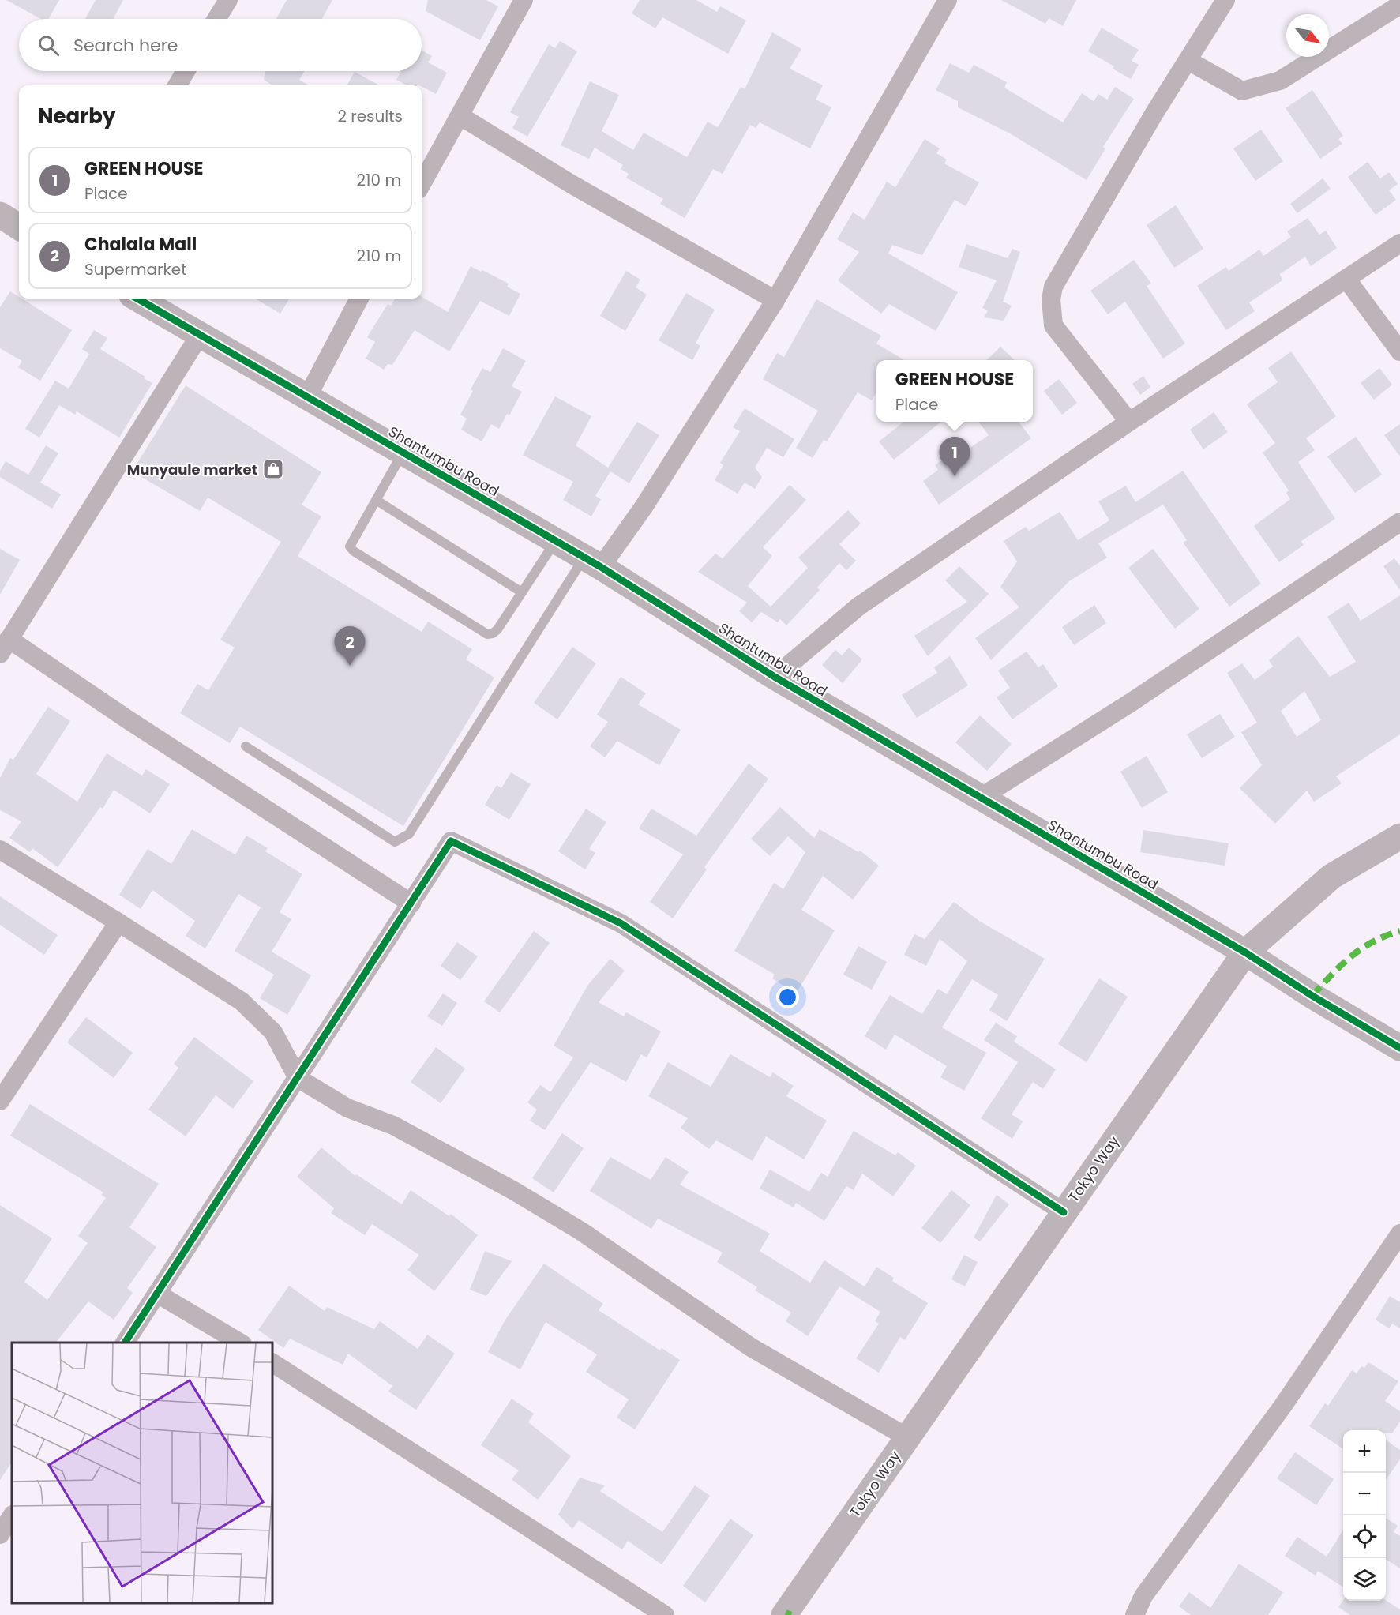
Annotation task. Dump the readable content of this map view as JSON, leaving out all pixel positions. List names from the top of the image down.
{
  "streets": {
    "street": ["Shantumbu Road", "Tokyo Way"]
  },
  "crossings": [
    ["Shantumbu Road", "Tokyo Way"]
  ],
  "places": {
    "shop": ["Munyaule market"]
  },
  "north": "bottom right",
  "page": {
    "search": "Search here",
    "heading": ["Nearby", "2 results"],
    "list": [
      {
        "mark": "1",
        "name": "GREEN HOUSE",
        "note": "Place",
        "value": "210 m"
      },
      {
        "mark": "2",
        "name": "Chalala Mall",
        "note": "Supermarket",
        "value": "210 m"
      }
    ],
    "popup": ["GREEN HOUSE", "Place"],
    "pins": ["1", "2"],
    "map_buttons": ["+", "−"]
  }
}
